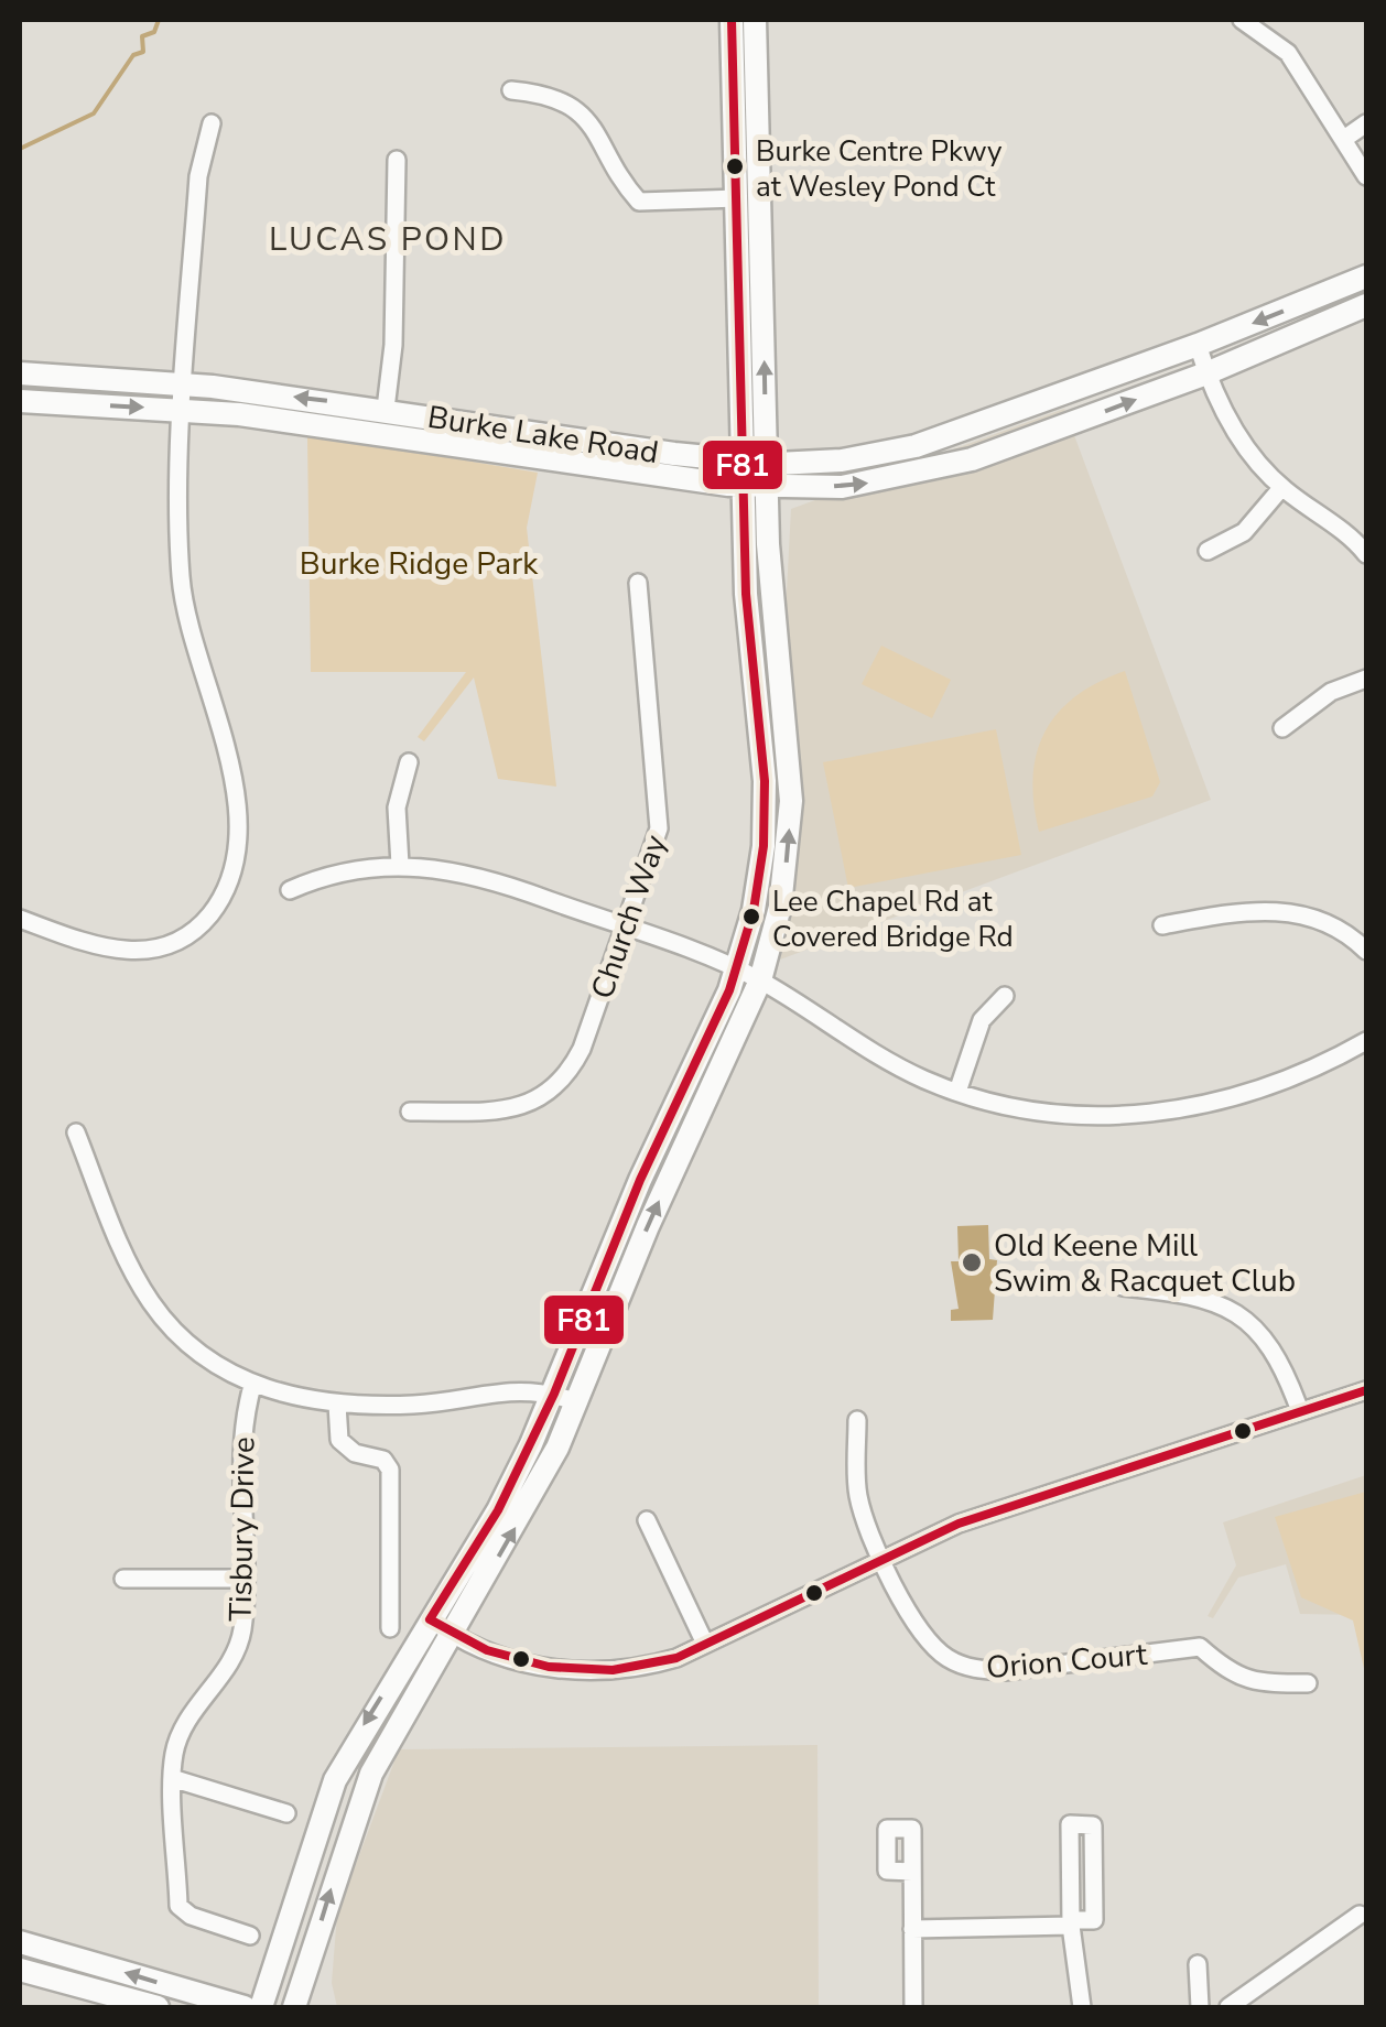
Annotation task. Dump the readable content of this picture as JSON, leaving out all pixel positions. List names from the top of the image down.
{
  "streets": {
    "main road": ["Burke Lake Road"],
    "street": ["Church Way", "Tisbury Drive", "Orion Court"]
  },
  "districts": ["LUCAS POND"],
  "parks": ["Burke Ridge Park"],
  "places": ["Burke Centre Pkwy at Wesley Pond Ct", "Lee Chapel Rd at Covered Bridge Rd", "Old Keene Mill Swim & Racquet Club"],
  "lines": ["transit line F81"]
}
